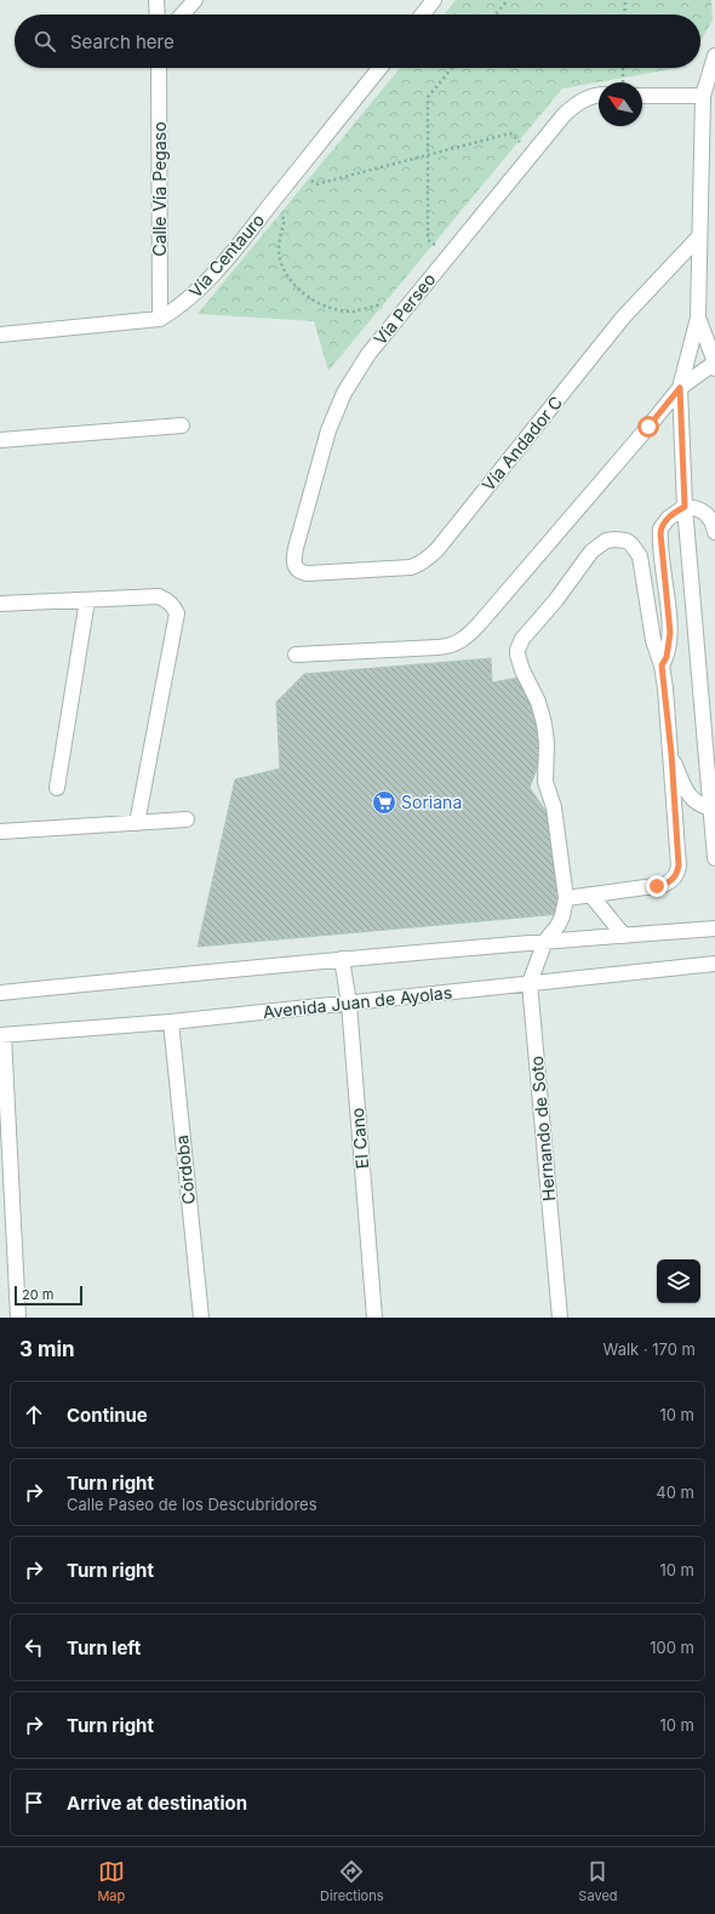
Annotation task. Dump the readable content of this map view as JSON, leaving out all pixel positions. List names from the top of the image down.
{
  "streets": {
    "street": [
      "Calle Vía Pegaso",
      "Vía Centauro",
      "Vía Perseo",
      "Vía Andador C",
      "Avenida Juan de Ayolas",
      "Hernando de Soto",
      "El Cano",
      "Córdoba"
    ]
  },
  "crossings": [
    ["Calle Vía Pegaso", "Vía Centauro"],
    ["Vía Perseo", "Vía Andador C"],
    ["Avenida Juan de Ayolas", "Hernando de Soto"],
    ["Avenida Juan de Ayolas", "El Cano"],
    ["Avenida Juan de Ayolas", "Córdoba"]
  ],
  "places": {
    "supermarket": ["Soriana"]
  },
  "scale_bar": "20 m",
  "north": "top left",
  "page": {
    "search": "Search here",
    "scale": "20 m",
    "heading": ["3 min", "Walk · 170 m"],
    "list": [
      ["Continue", "10 m"],
      ["Turn right", "Calle Paseo de los Descubridores", "40 m"],
      ["Turn right", "10 m"],
      ["Turn left", "100 m"],
      ["Turn right", "10 m"],
      "Arrive at destination"
    ],
    "nav": ["Map", "Directions", "Saved"]
  }
}
